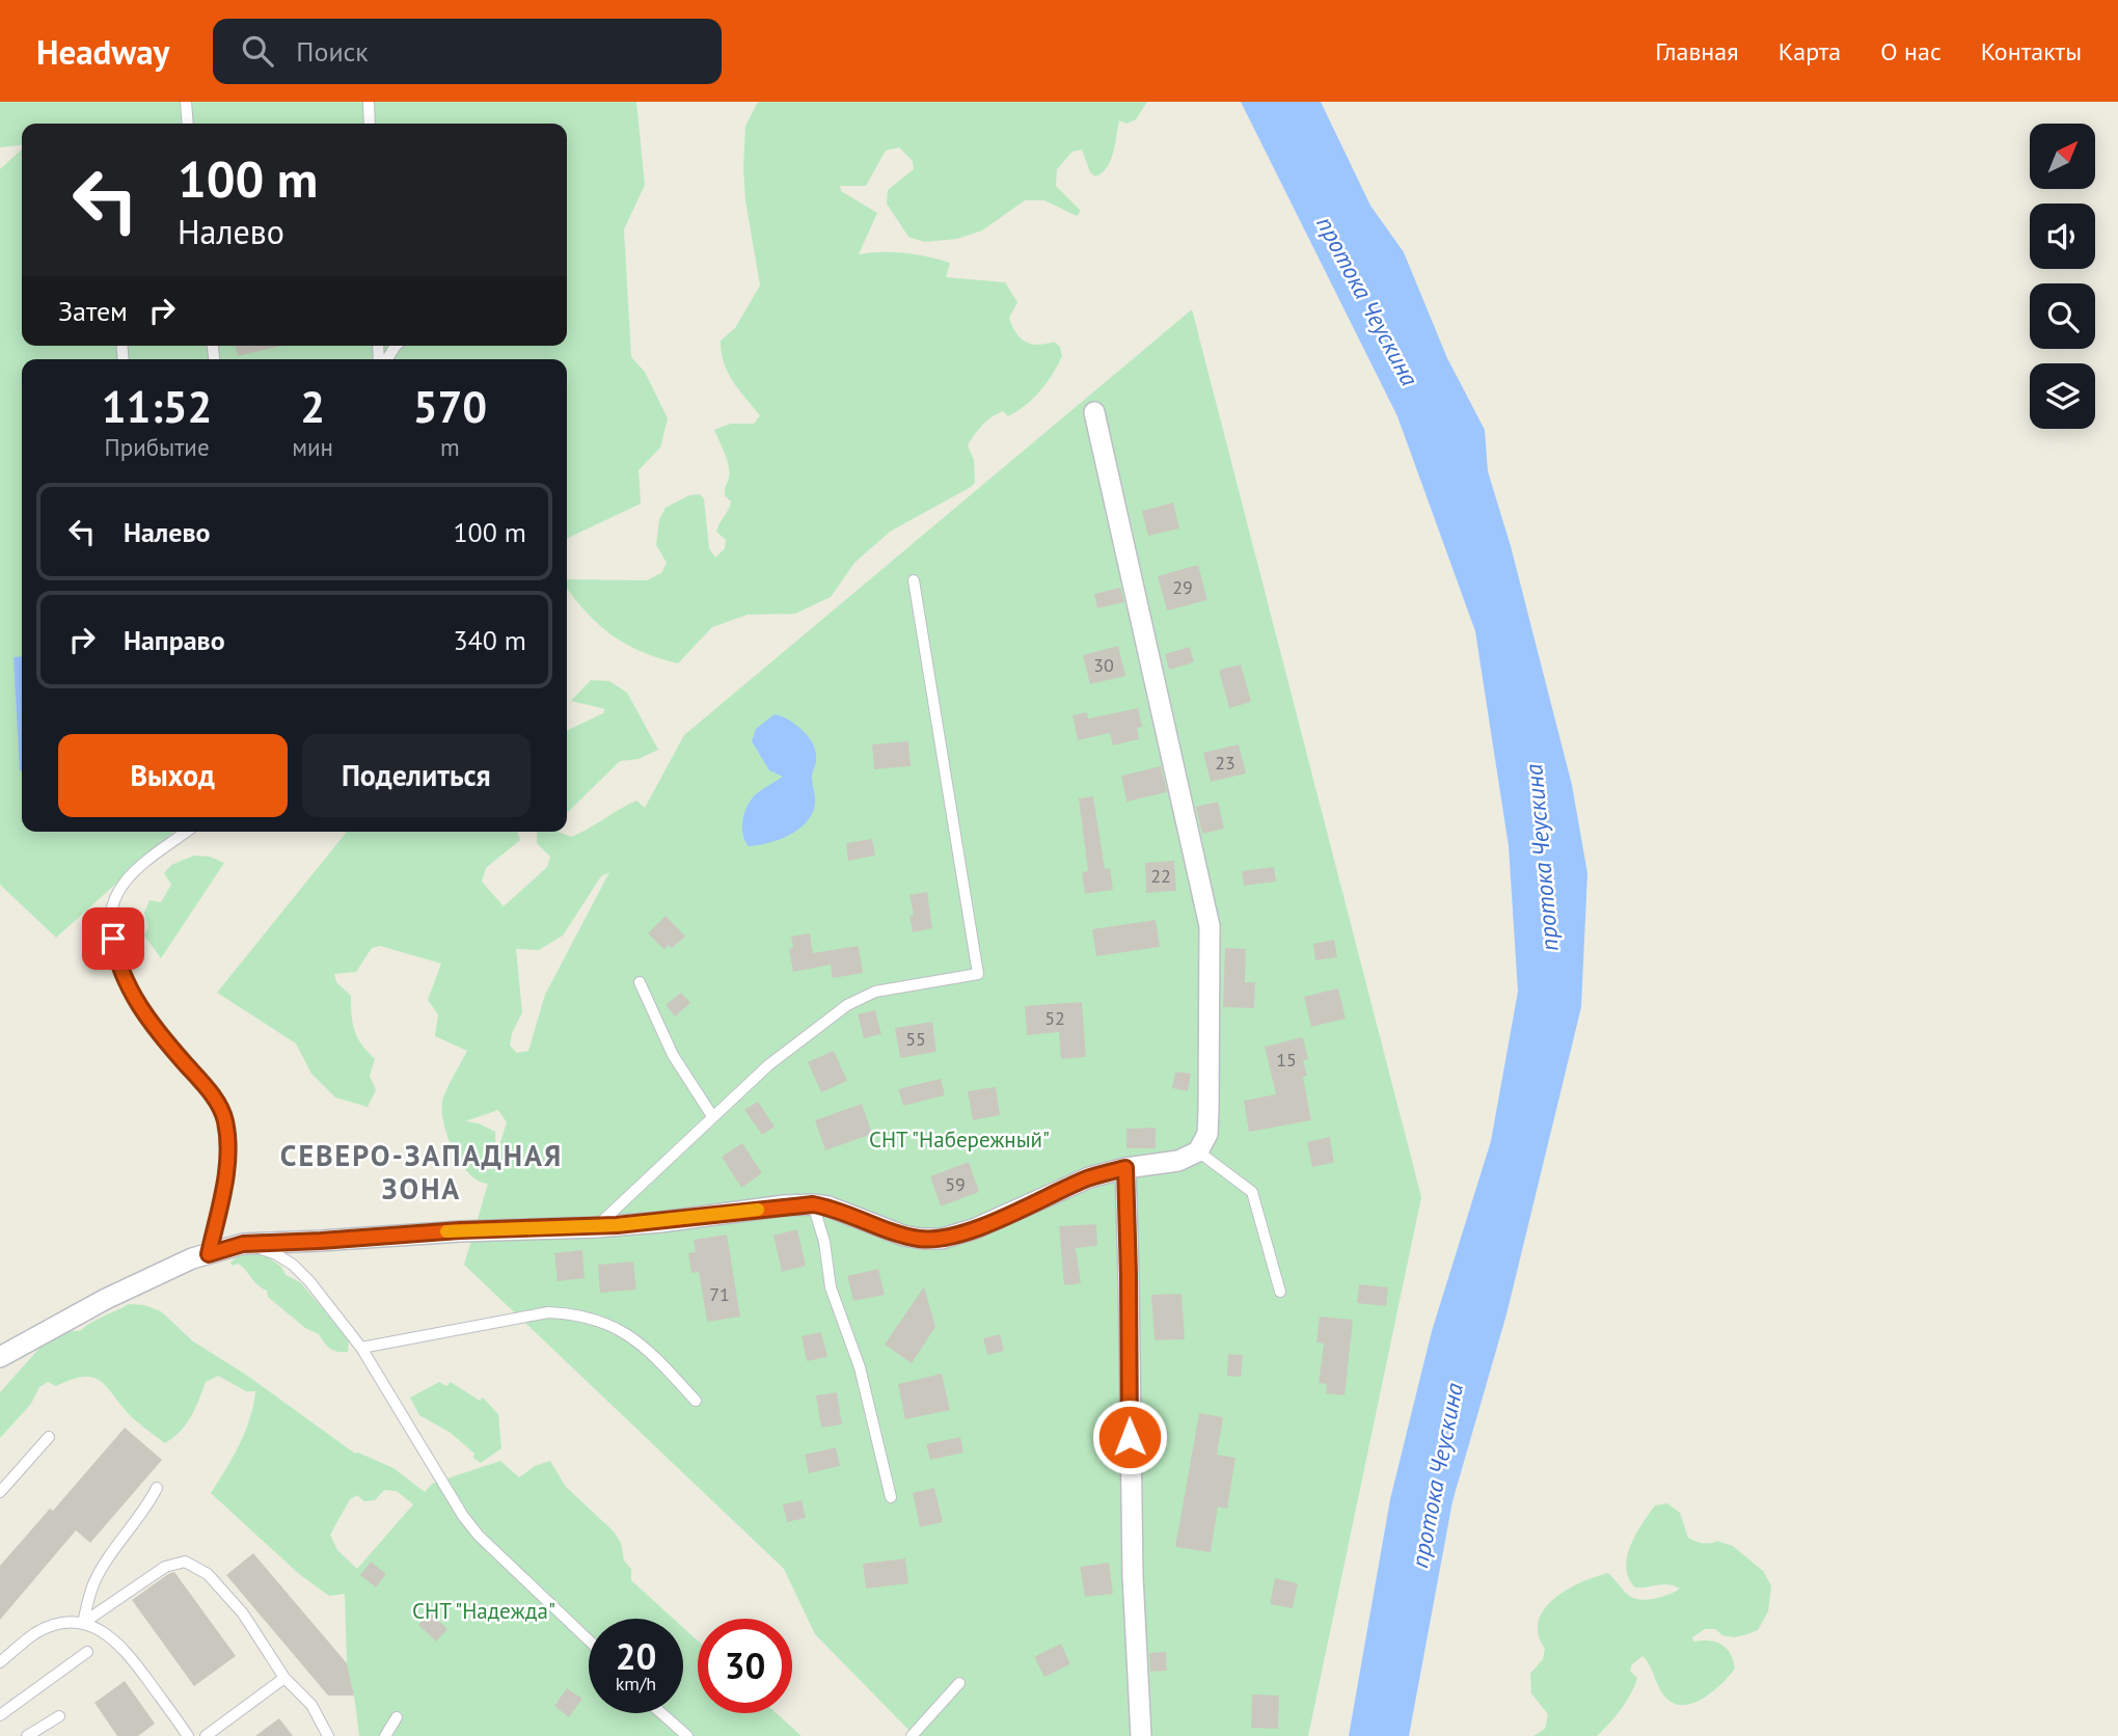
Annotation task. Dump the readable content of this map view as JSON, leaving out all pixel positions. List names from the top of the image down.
{
  "districts": ["СЕВЕРО-ЗАПАДНАЯ ЗОНА"],
  "water": ["протока Чеускина"],
  "parks": ["СНТ \"Набережный\"", "СНТ \"Надежда\""],
  "house_numbers": [
    "29",
    "30",
    "23",
    "22",
    "52",
    "55",
    "15",
    "59",
    "71"
  ],
  "north": "top right",
  "page": {
    "header": "Headway",
    "search": "Поиск",
    "nav": [
      "Главная",
      "Карта",
      "О нас",
      "Контакты"
    ],
    "turn": ["100 m", "Налево"],
    "then": "Затем",
    "eta": [
      "11:52",
      "Прибытие",
      "2",
      "мин",
      "570",
      "m"
    ],
    "list": [
      {
        "name": "Налево",
        "value": "100 m"
      },
      {
        "name": "Направо",
        "value": "340 m"
      }
    ],
    "buttons": ["Выход", "Поделиться"],
    "speed": "20 km/h",
    "limit": "30"
  }
}
